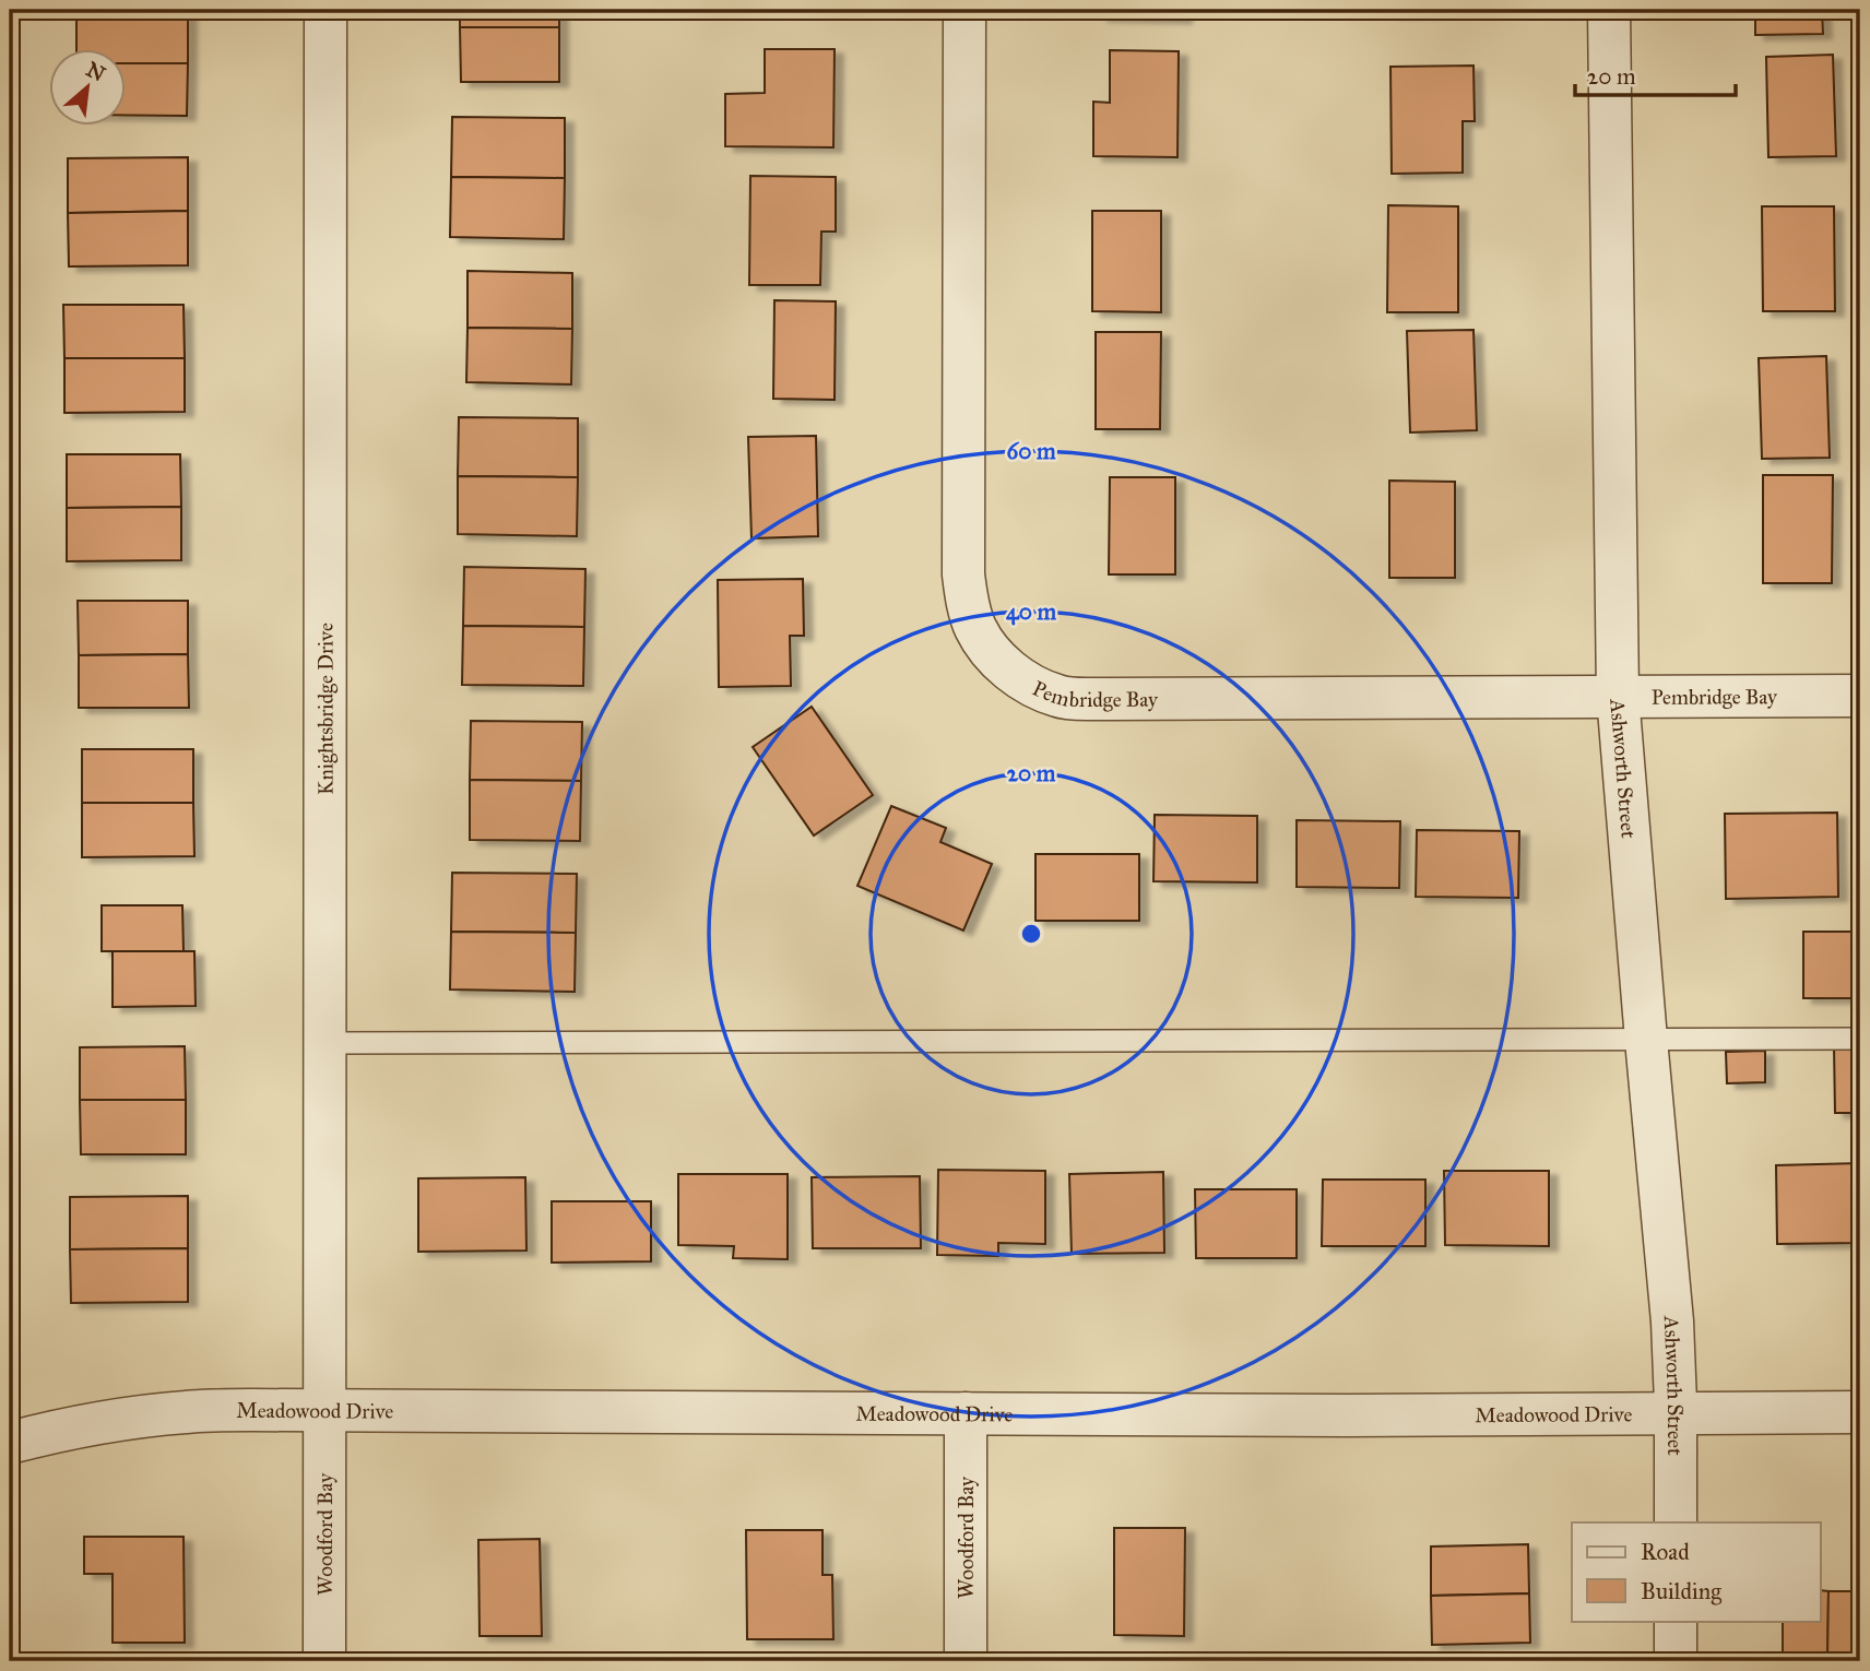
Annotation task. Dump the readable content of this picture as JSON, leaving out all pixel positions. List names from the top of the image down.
{
  "streets": {
    "street": [
      "Pembridge Bay",
      "Knightsbridge Drive",
      "Ashworth Street",
      "Meadowood Drive",
      "Woodford Bay"
    ]
  },
  "crossings": [
    ["Pembridge Bay", "Ashworth Street"],
    ["Knightsbridge Drive", "Meadowood Drive"],
    ["Knightsbridge Drive", "Woodford Bay"],
    ["Ashworth Street", "Meadowood Drive"],
    ["Meadowood Drive", "Woodford Bay"]
  ],
  "legend": ["Road", "Building"],
  "scale_bar": "20 m",
  "north": "top right",
  "rings": ["60 m", "40 m", "20 m"]
}
